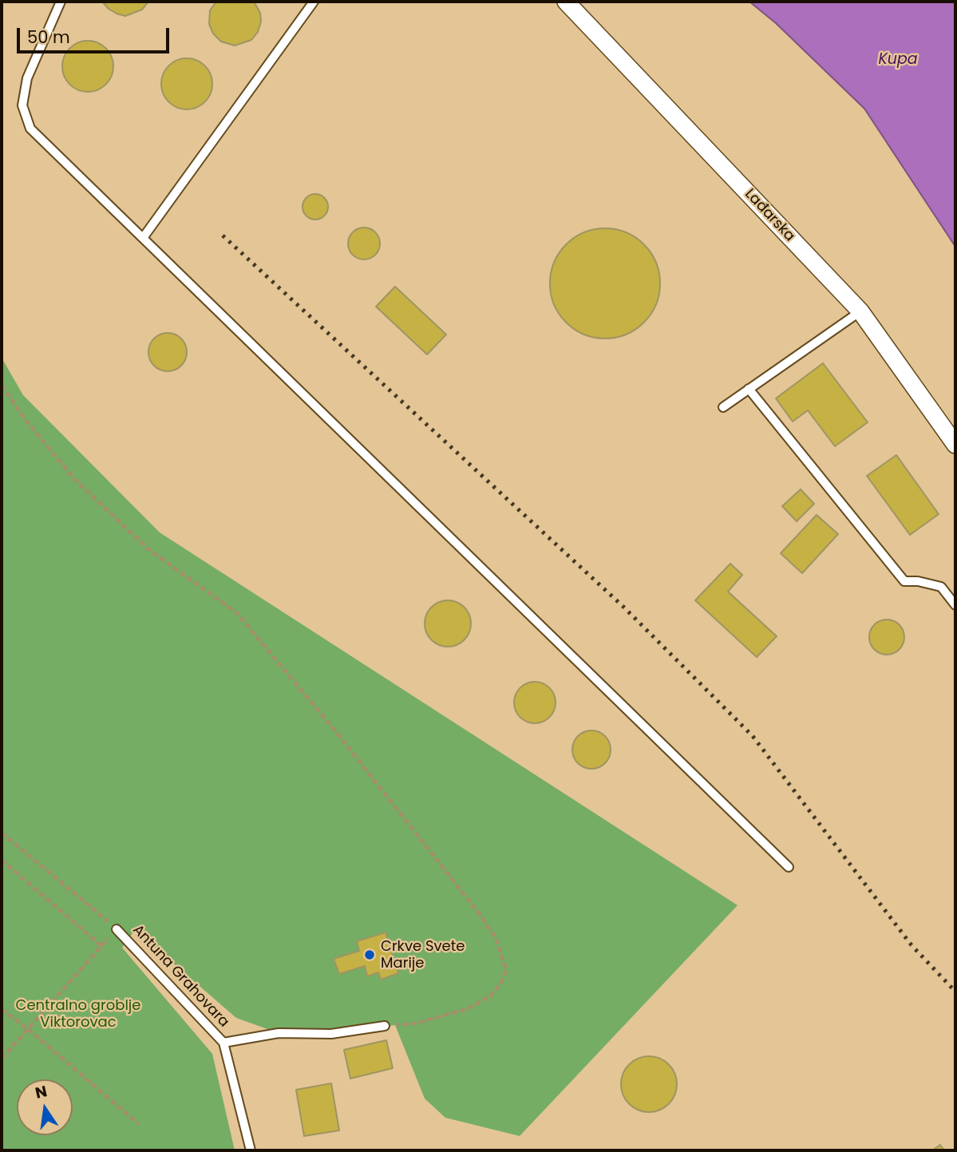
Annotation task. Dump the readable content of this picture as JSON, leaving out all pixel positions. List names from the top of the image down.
{
  "streets": {
    "street": ["Lađarska"],
    "lane": ["Antuna Grahovara"]
  },
  "water": ["Kupa"],
  "parks": ["Centralno groblje Viktorovac"],
  "places": ["Crkve Svete Marije"],
  "scale_bar": "50 m",
  "north": "top"
}
